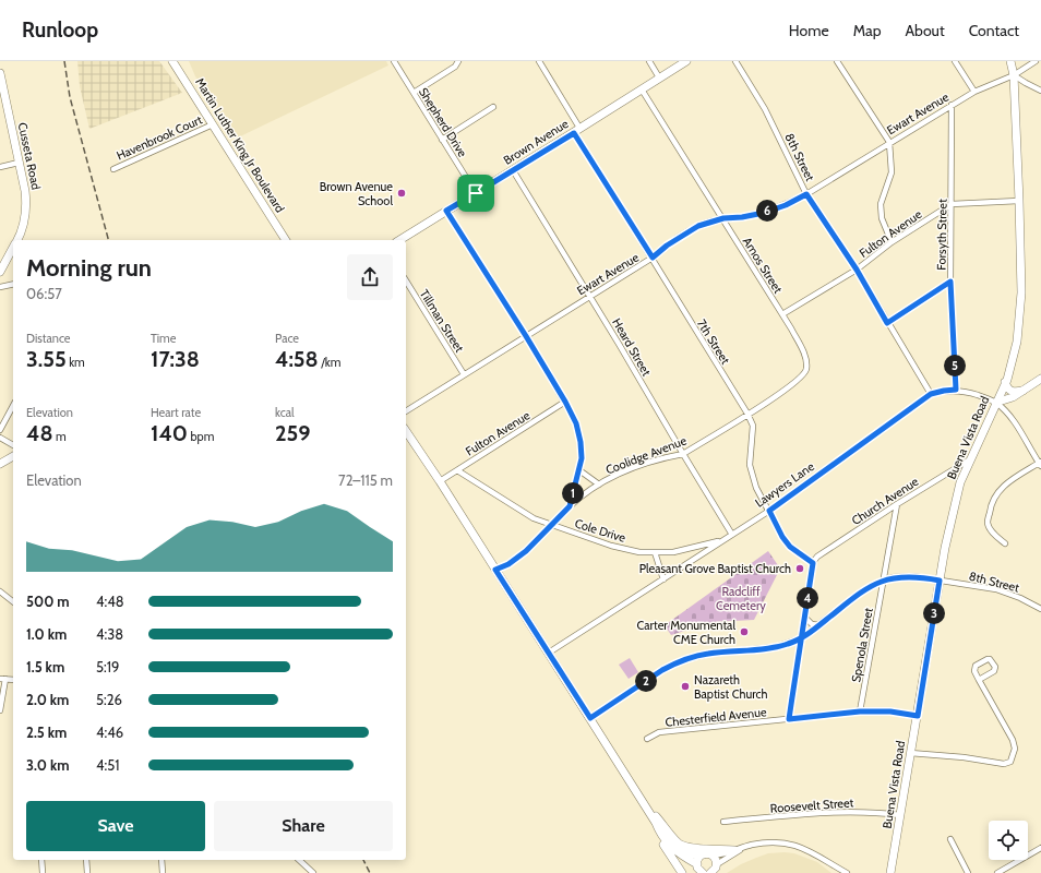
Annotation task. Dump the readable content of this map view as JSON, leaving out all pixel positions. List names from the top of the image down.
{
  "streets": {
    "main road": [
      "Brown Avenue",
      "Martin Luther King Jr Boulevard",
      "Cusseta Road",
      "Buena Vista Road"
    ],
    "street": [
      "Ewart Avenue",
      "Shepherd Drive",
      "Havenbrook Court",
      "8th Street",
      "Fulton Avenue",
      "Forsyth Street",
      "Amos Street",
      "Tillman Street",
      "7th Street",
      "Heard Street",
      "Coolidge Avenue",
      "Lawyers Lane",
      "Church Avenue",
      "Cole Drive",
      "Spenola Street",
      "Chesterfield Avenue",
      "Roosevelt Street"
    ]
  },
  "crossings": [
    ["Ewart Avenue", "8th Street"],
    ["Ewart Avenue", "Forsyth Street"],
    ["Ewart Avenue", "Amos Street"],
    ["Ewart Avenue", "Tillman Street"],
    ["Ewart Avenue", "7th Street"],
    ["Ewart Avenue", "Heard Street"],
    ["Ewart Avenue", "Buena Vista Road"],
    ["Shepherd Drive", "Brown Avenue"],
    ["Havenbrook Court", "Martin Luther King Jr Boulevard"],
    ["Brown Avenue", "Amos Street"],
    ["Brown Avenue", "7th Street"],
    ["Brown Avenue", "Heard Street"],
    ["8th Street", "Fulton Avenue"],
    ["8th Street", "Buena Vista Road"],
    ["8th Street", "Lawyers Lane"],
    ["8th Street", "Spenola Street"],
    ["Fulton Avenue", "Forsyth Street"],
    ["Fulton Avenue", "Amos Street"],
    ["Fulton Avenue", "Buena Vista Road"],
    ["Fulton Avenue", "Cole Drive"],
    ["Forsyth Street", "Lawyers Lane"],
    ["Amos Street", "Coolidge Avenue"],
    ["7th Street", "Coolidge Avenue"],
    ["7th Street", "Lawyers Lane"],
    ["7th Street", "Church Avenue"],
    ["Heard Street", "Coolidge Avenue"],
    ["Heard Street", "Lawyers Lane"],
    ["Buena Vista Road", "Lawyers Lane"],
    ["Buena Vista Road", "Church Avenue"],
    ["Buena Vista Road", "Chesterfield Avenue"],
    ["Buena Vista Road", "Roosevelt Street"],
    ["Coolidge Avenue", "Cole Drive"],
    ["Lawyers Lane", "Cole Drive"],
    ["Church Avenue", "Spenola Street"],
    ["Spenola Street", "Chesterfield Avenue"]
  ],
  "parks": ["Radcliff Cemetery"],
  "places": [
    "Brown Avenue School",
    "Pleasant Grove Baptist Church",
    "Carter Monumental CME Church",
    "Nazareth Baptist Church"
  ],
  "page": {
    "header": "Runloop",
    "nav": [
      "Home",
      "Map",
      "About",
      "Contact"
    ],
    "pins": [
      "6",
      "5",
      "1",
      "4",
      "3",
      "2"
    ],
    "heading": ["Morning run", "06:57"],
    "stats": [
      ["Distance", "3.55 km"],
      ["Time", "17:38"],
      ["Pace", "4:58 /km"],
      ["Elevation", "48 m"],
      ["Heart rate", "140 bpm"],
      ["kcal", "259"]
    ],
    "chart": ["Elevation", "72–115 m"],
    "list": [
      {
        "name": "500 m",
        "note": "4:48"
      },
      {
        "name": "1.0 km",
        "note": "4:38"
      },
      {
        "name": "1.5 km",
        "note": "5:19"
      },
      {
        "name": "2.0 km",
        "note": "5:26"
      },
      {
        "name": "2.5 km",
        "note": "4:46"
      },
      {
        "name": "3.0 km",
        "note": "4:51"
      }
    ],
    "buttons": ["Save", "Share"]
  }
}
